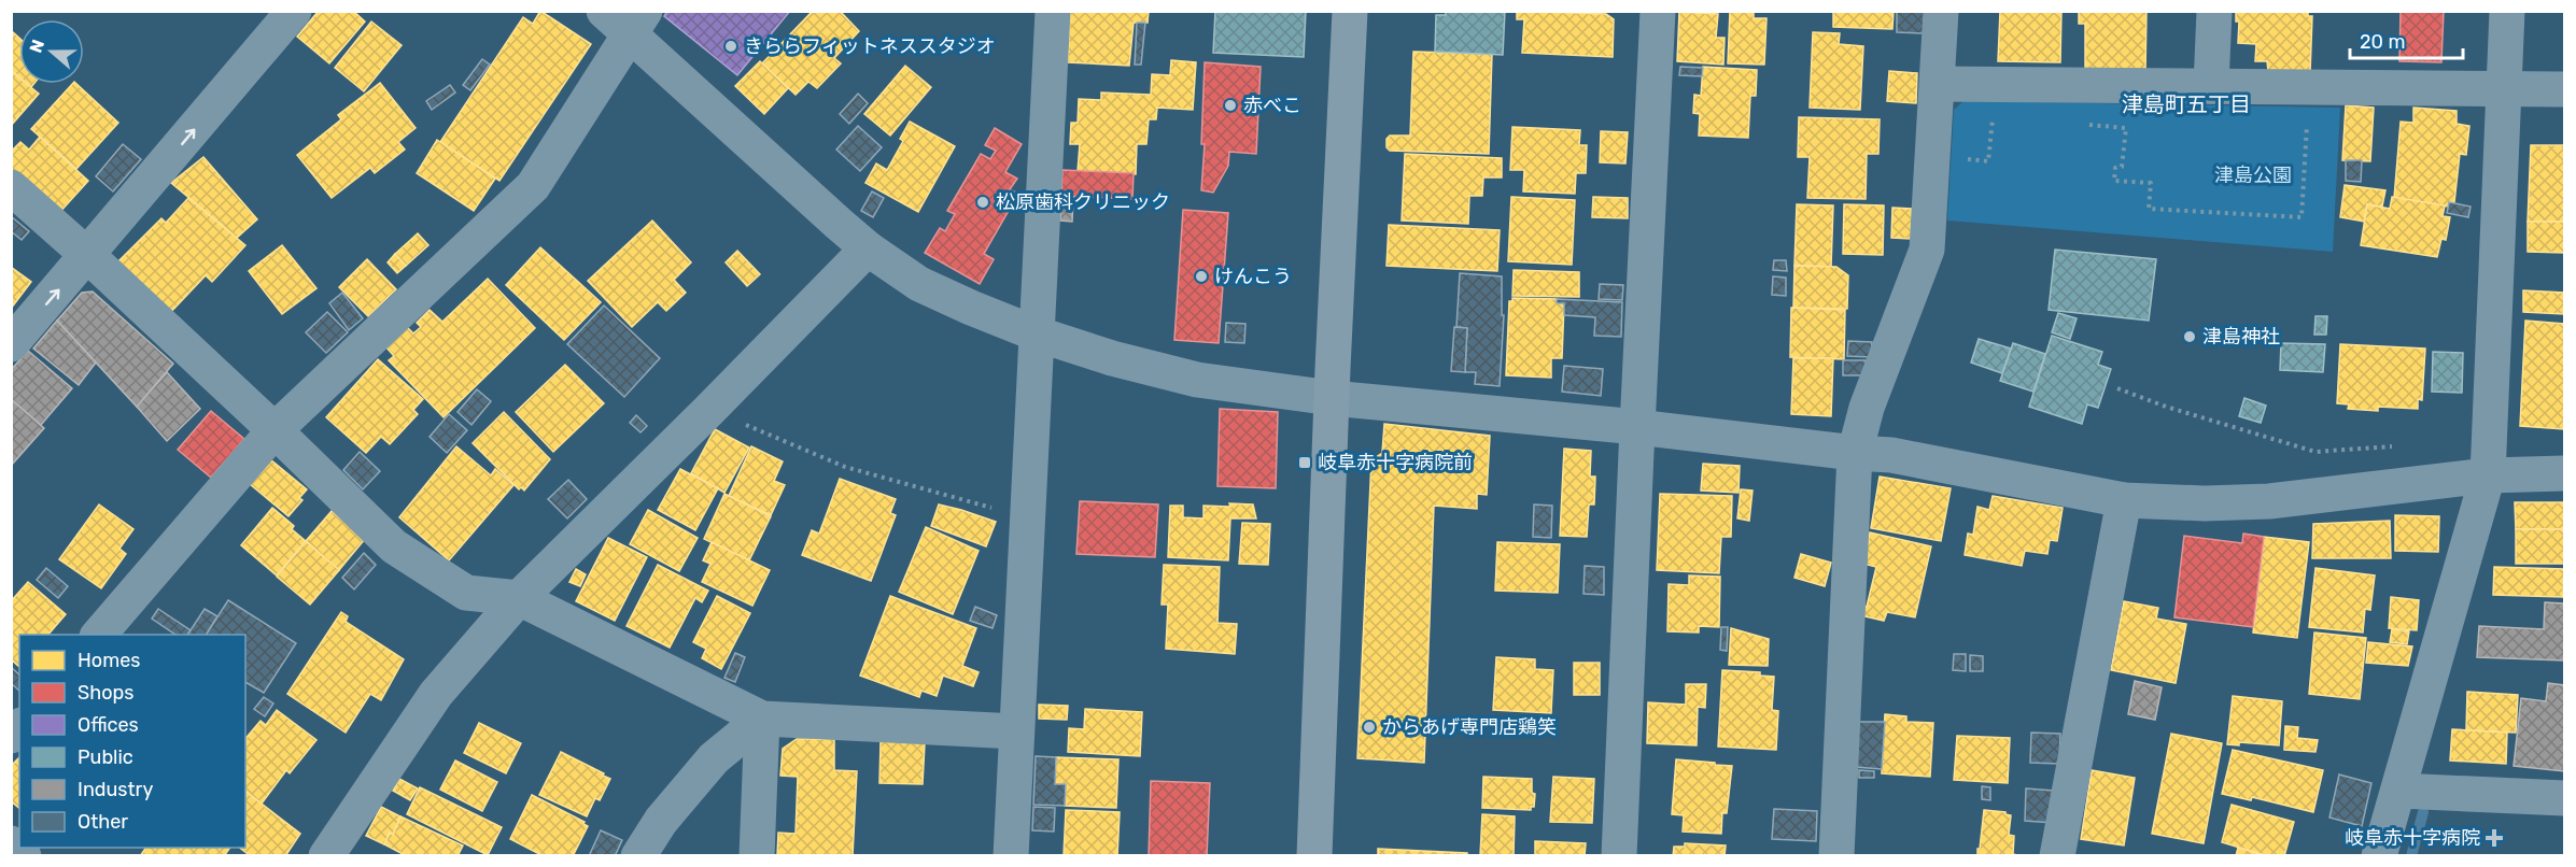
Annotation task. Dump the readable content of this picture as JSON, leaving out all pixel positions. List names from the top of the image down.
{
  "districts": ["津島町五丁目"],
  "parks": ["津島公園"],
  "places": {
    "other": [
      "きららフィットネススタジオ",
      "赤べこ",
      "松原歯科クリニック",
      "けんこう",
      "津島神社",
      "からあげ専門店鶏笑"
    ],
    "transit": ["岐阜赤十字病院前"],
    "health": ["岐阜赤十字病院"]
  },
  "legend": [
    "Homes",
    "Shops",
    "Offices",
    "Public",
    "Industry",
    "Other"
  ],
  "scale_bar": "20 m",
  "north": "left"
}
